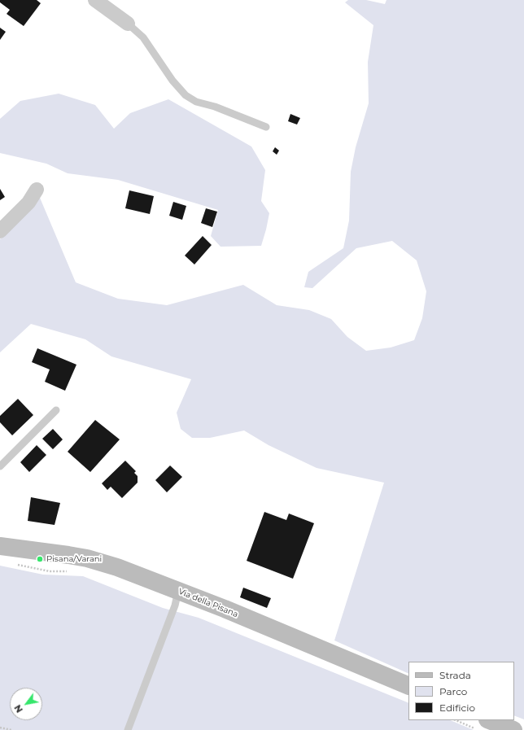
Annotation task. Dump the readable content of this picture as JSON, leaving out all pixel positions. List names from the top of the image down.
{
  "streets": {
    "main road": ["Via della Pisana"]
  },
  "places": ["Pisana/Varani"],
  "legend": ["Strada", "Parco", "Edificio"],
  "north": "bottom left"
}
